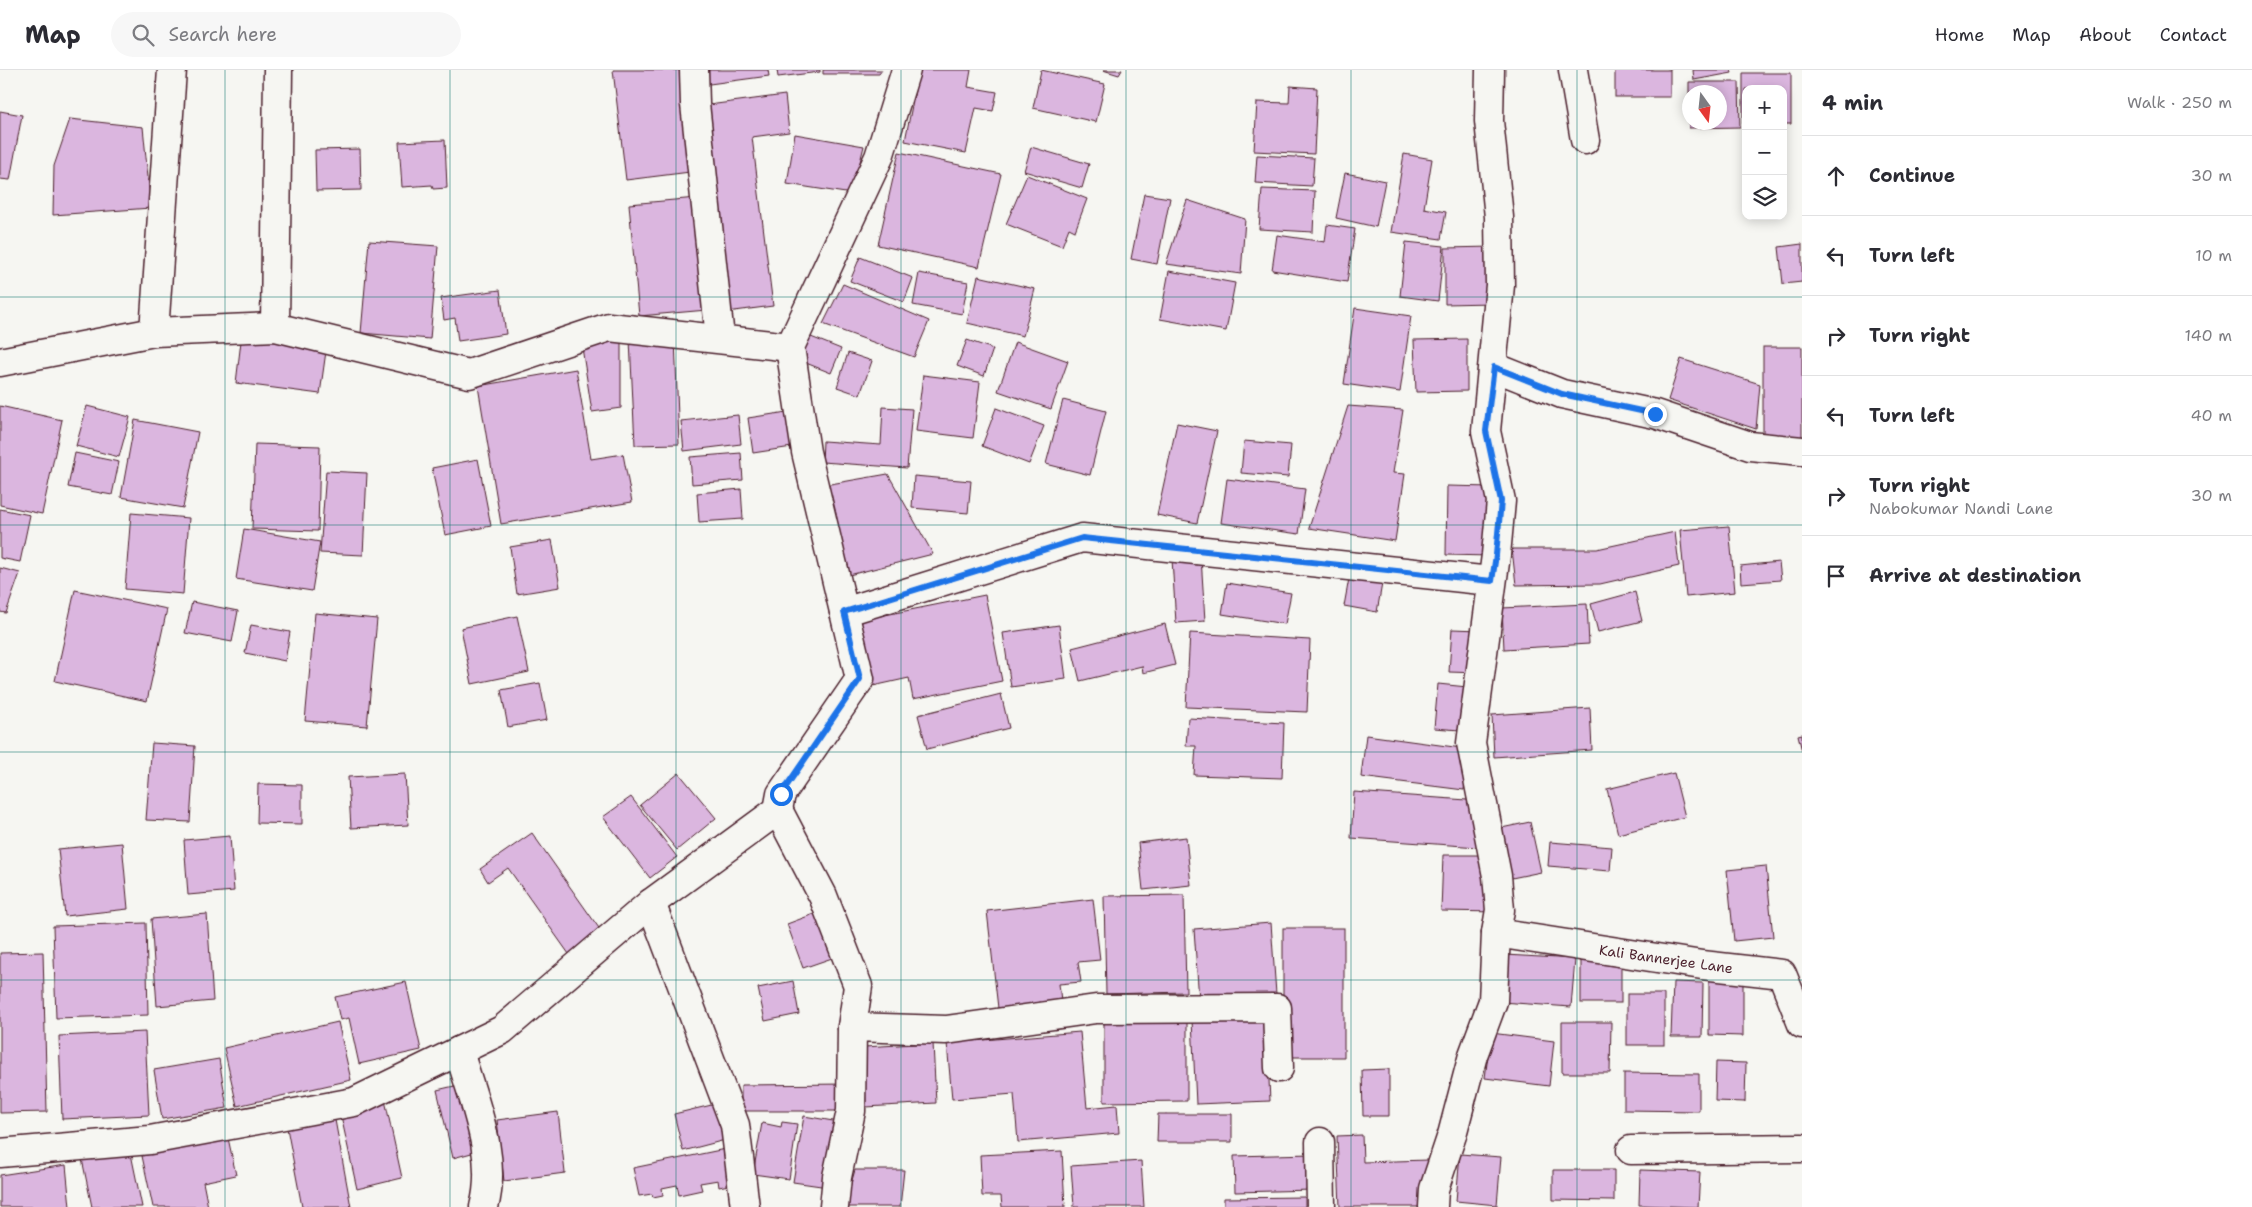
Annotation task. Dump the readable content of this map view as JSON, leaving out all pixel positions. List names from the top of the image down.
{
  "streets": {
    "street": ["Kali Bannerjee Lane"]
  },
  "north": "bottom",
  "page": {
    "header": "Map",
    "search": "Search here",
    "nav": [
      "Home",
      "Map",
      "About",
      "Contact"
    ],
    "heading": ["4 min", "Walk · 250 m"],
    "map_buttons": ["+", "−"],
    "list": [
      ["Continue", "30 m"],
      ["Turn left", "10 m"],
      ["Turn right", "140 m"],
      ["Turn left", "40 m"],
      ["Turn right", "Nabokumar Nandi Lane", "30 m"],
      "Arrive at destination"
    ]
  }
}
